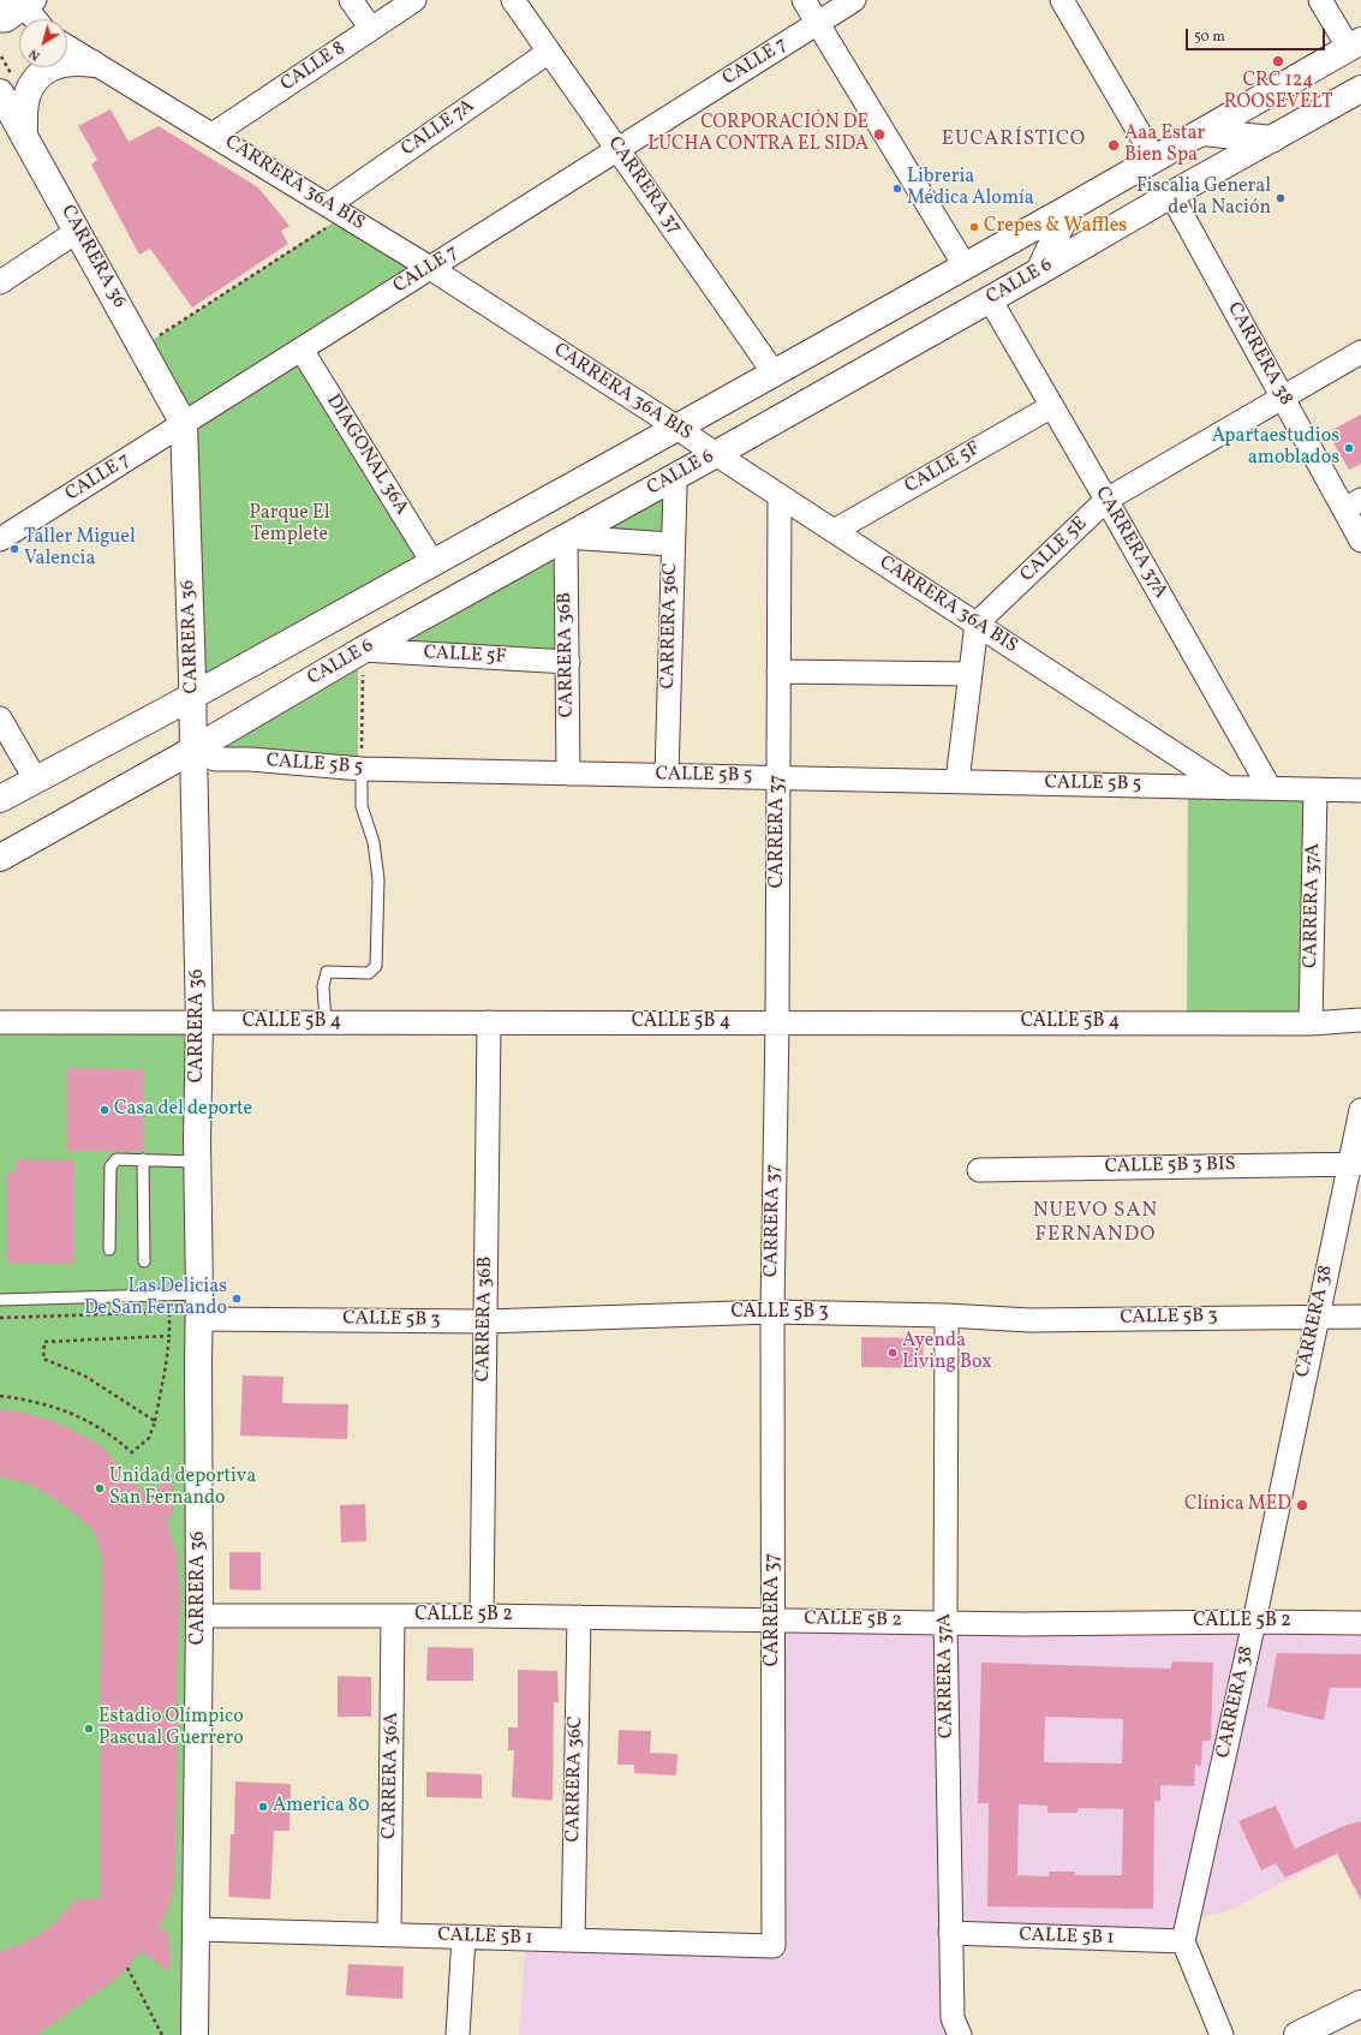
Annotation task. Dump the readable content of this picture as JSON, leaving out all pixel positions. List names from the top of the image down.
{
  "streets": {
    "main road": ["CARRERA 36", "CALLE 6"],
    "street": [
      "CALLE 7",
      "CALLE 8",
      "CALLE 7A",
      "CARRERA 36A BIS",
      "CARRERA 37",
      "CARRERA 38",
      "DIAGONAL 36A",
      "CALLE 5F",
      "CARRERA 37A",
      "CALLE 5E",
      "CARRERA 36C",
      "CARRERA 36B",
      "CALLE 5B 5",
      "CALLE 5B 4",
      "CALLE 5B 3 BIS",
      "CALLE 5B 3",
      "CALLE 5B 2",
      "CARRERA 36A",
      "CALLE 5B 1"
    ]
  },
  "crossings": [
    ["CALLE 7", "CARRERA 36A BIS"],
    ["CALLE 7", "CARRERA 37"],
    ["CALLE 7", "CARRERA 36"],
    ["CALLE 7", "DIAGONAL 36A"],
    ["CALLE 8", "CARRERA 36A BIS"],
    ["CALLE 7A", "CARRERA 36A BIS"],
    ["CALLE 7A", "CARRERA 37"],
    ["CARRERA 36A BIS", "CARRERA 37"],
    ["CARRERA 36A BIS", "CALLE 6"],
    ["CARRERA 36A BIS", "CALLE 5F"],
    ["CARRERA 36A BIS", "CALLE 5E"],
    ["CARRERA 36A BIS", "CALLE 5B 5"],
    ["CARRERA 37", "CALLE 5B 5"],
    ["CARRERA 37", "CALLE 5B 4"],
    ["CARRERA 37", "CALLE 5B 3"],
    ["CARRERA 37", "CALLE 5B 2"],
    ["CARRERA 37", "CALLE 5B 1"],
    ["CARRERA 36", "CALLE 6"],
    ["CARRERA 36", "CALLE 5B 5"],
    ["CARRERA 36", "CALLE 5B 4"],
    ["CARRERA 36", "CALLE 5B 3"],
    ["CARRERA 36", "CALLE 5B 2"],
    ["CARRERA 36", "CALLE 5B 1"],
    ["CALLE 6", "CARRERA 38"],
    ["CALLE 6", "CALLE 5F"],
    ["CALLE 6", "CARRERA 37A"],
    ["CALLE 6", "CARRERA 36C"],
    ["CALLE 6", "CARRERA 36B"],
    ["CALLE 6", "CALLE 5B 5"],
    ["CARRERA 38", "CALLE 5E"],
    ["CARRERA 38", "CALLE 5B 3 BIS"],
    ["CARRERA 38", "CALLE 5B 3"],
    ["CARRERA 38", "CALLE 5B 2"],
    ["CARRERA 38", "CALLE 5B 1"],
    ["CALLE 5F", "CARRERA 37A"],
    ["CALLE 5F", "CARRERA 36B"],
    ["CARRERA 37A", "CALLE 5E"],
    ["CARRERA 37A", "CALLE 5B 5"],
    ["CARRERA 37A", "CALLE 5B 4"],
    ["CARRERA 37A", "CALLE 5B 3"],
    ["CARRERA 37A", "CALLE 5B 2"],
    ["CARRERA 37A", "CALLE 5B 1"],
    ["CARRERA 36C", "CALLE 5B 5"],
    ["CARRERA 36C", "CALLE 5B 2"],
    ["CARRERA 36C", "CALLE 5B 1"],
    ["CARRERA 36B", "CALLE 5B 5"],
    ["CARRERA 36B", "CALLE 5B 4"],
    ["CARRERA 36B", "CALLE 5B 3"],
    ["CARRERA 36B", "CALLE 5B 2"],
    ["CALLE 5B 2", "CARRERA 36A"],
    ["CARRERA 36A", "CALLE 5B 1"]
  ],
  "districts": ["EUCARÍSTICO", "NUEVO SAN FERNANDO"],
  "parks": ["Parque El Templete"],
  "places": [
    "CRC 124 ROOSEVELT",
    "CORPORACIÓN DE LUCHA CONTRA EL SIDA",
    "Aaa Estar Bien Spa",
    "Libreria Médica Alomía",
    "Fiscalia General de la Nación",
    "Crepes & Waffles",
    "Apartaestudios amoblados",
    "Taller Miguel Valencia",
    "Casa del deporte",
    "Las Delicias De San Fernando",
    "Ayenda Living Box",
    "Unidad deportiva San Fernando",
    "Clínica MED",
    "Estadio Olímpico Pascual Guerrero",
    "America 80"
  ],
  "scale_bar": "50 m",
  "north": "bottom left"
}
